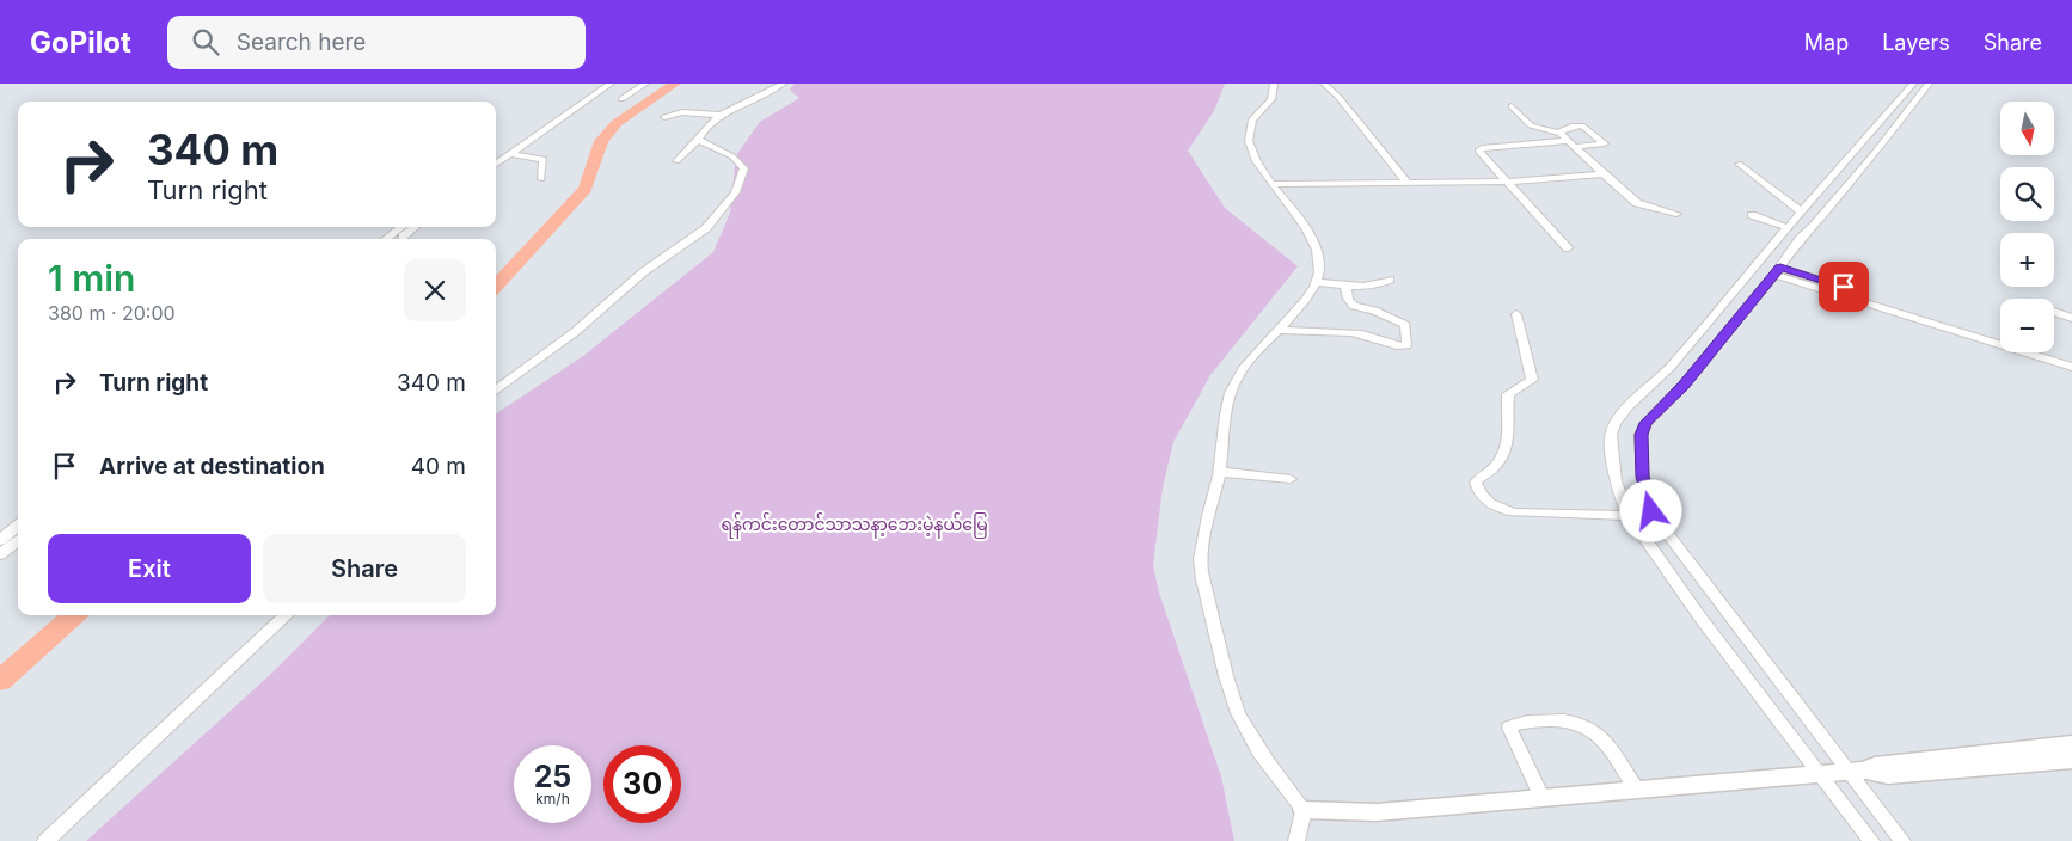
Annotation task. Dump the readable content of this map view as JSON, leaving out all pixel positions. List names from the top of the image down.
{
  "parks": ["ရန်ကင်းတောင်သာသနာ့ဘေးမဲ့နယ်မြေ"],
  "north": "bottom",
  "page": {
    "header": "GoPilot",
    "search": "Search here",
    "nav": ["Map", "Layers", "Share"],
    "map_buttons": ["+", "−"],
    "turn": ["340 m", "Turn right"],
    "heading": ["1 min", "380 m · 20:00"],
    "list": [
      {
        "name": "Turn right",
        "value": "340 m"
      },
      {
        "name": "Arrive at destination",
        "value": "40 m"
      }
    ],
    "buttons": ["Exit", "Share"],
    "speed": "25 km/h",
    "limit": "30"
  }
}
